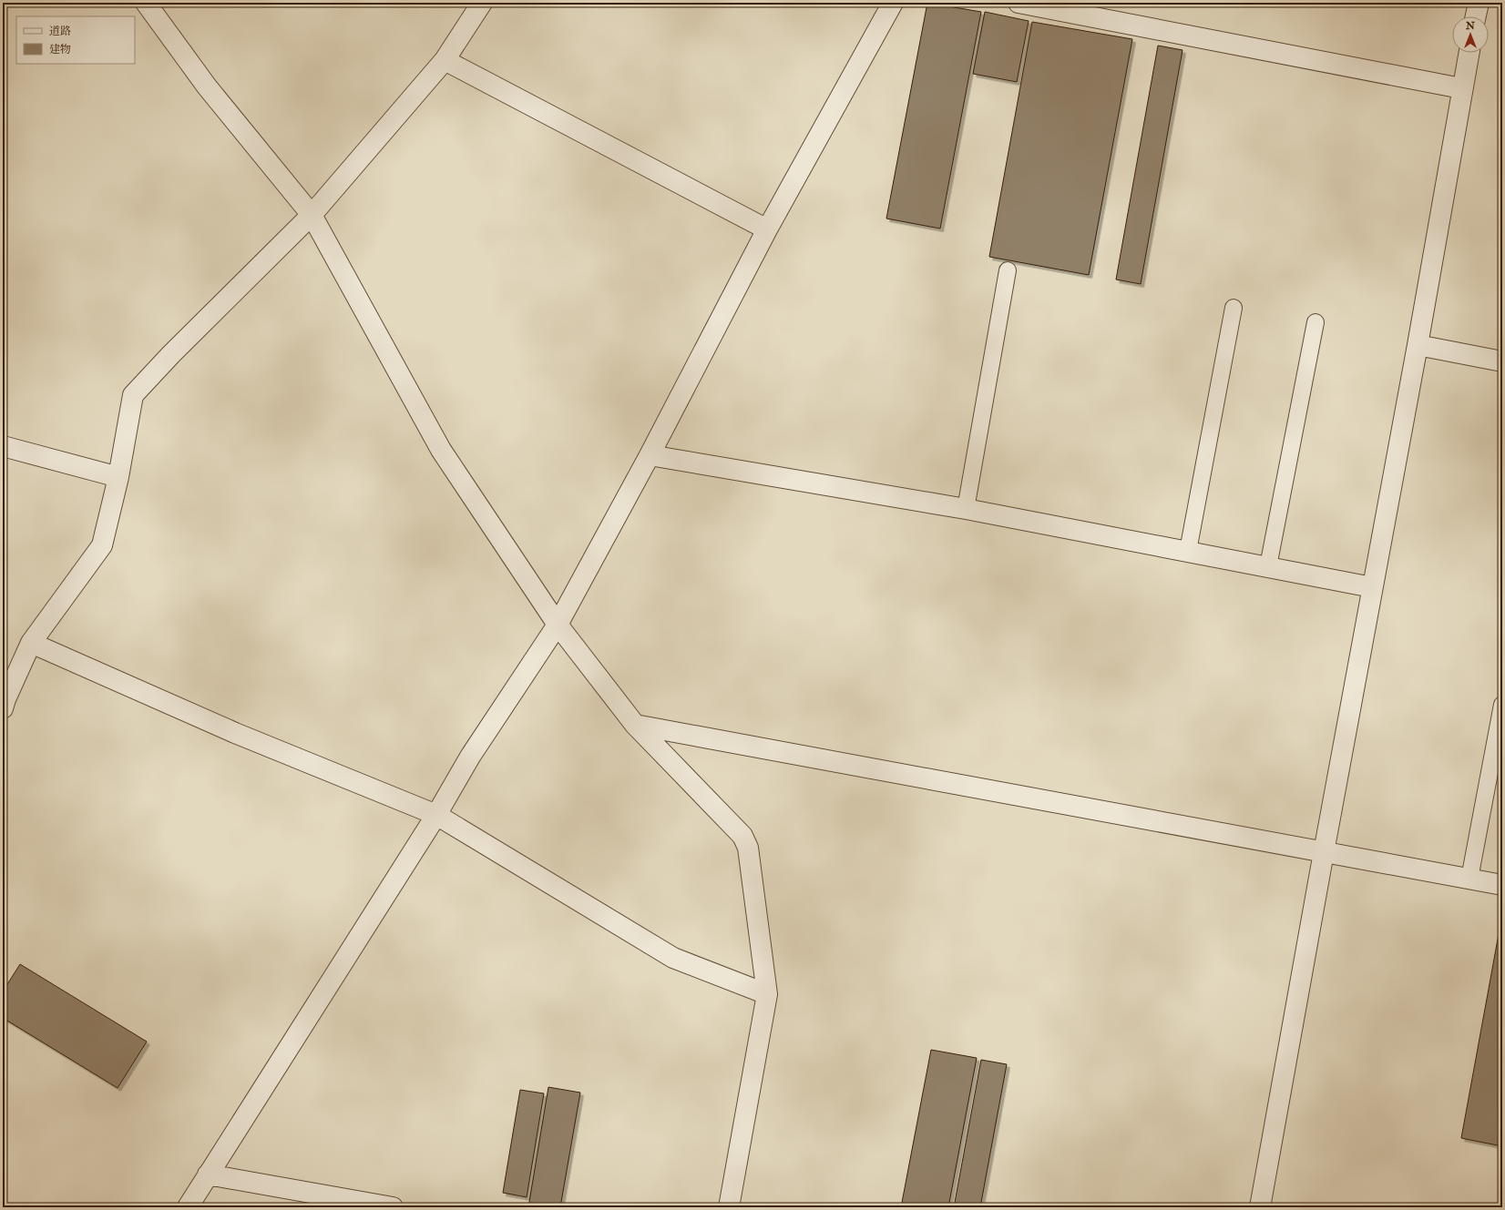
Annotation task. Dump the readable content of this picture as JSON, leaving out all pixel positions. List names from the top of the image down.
{
  "legend": ["道路", "建物"],
  "north": "top"
}
